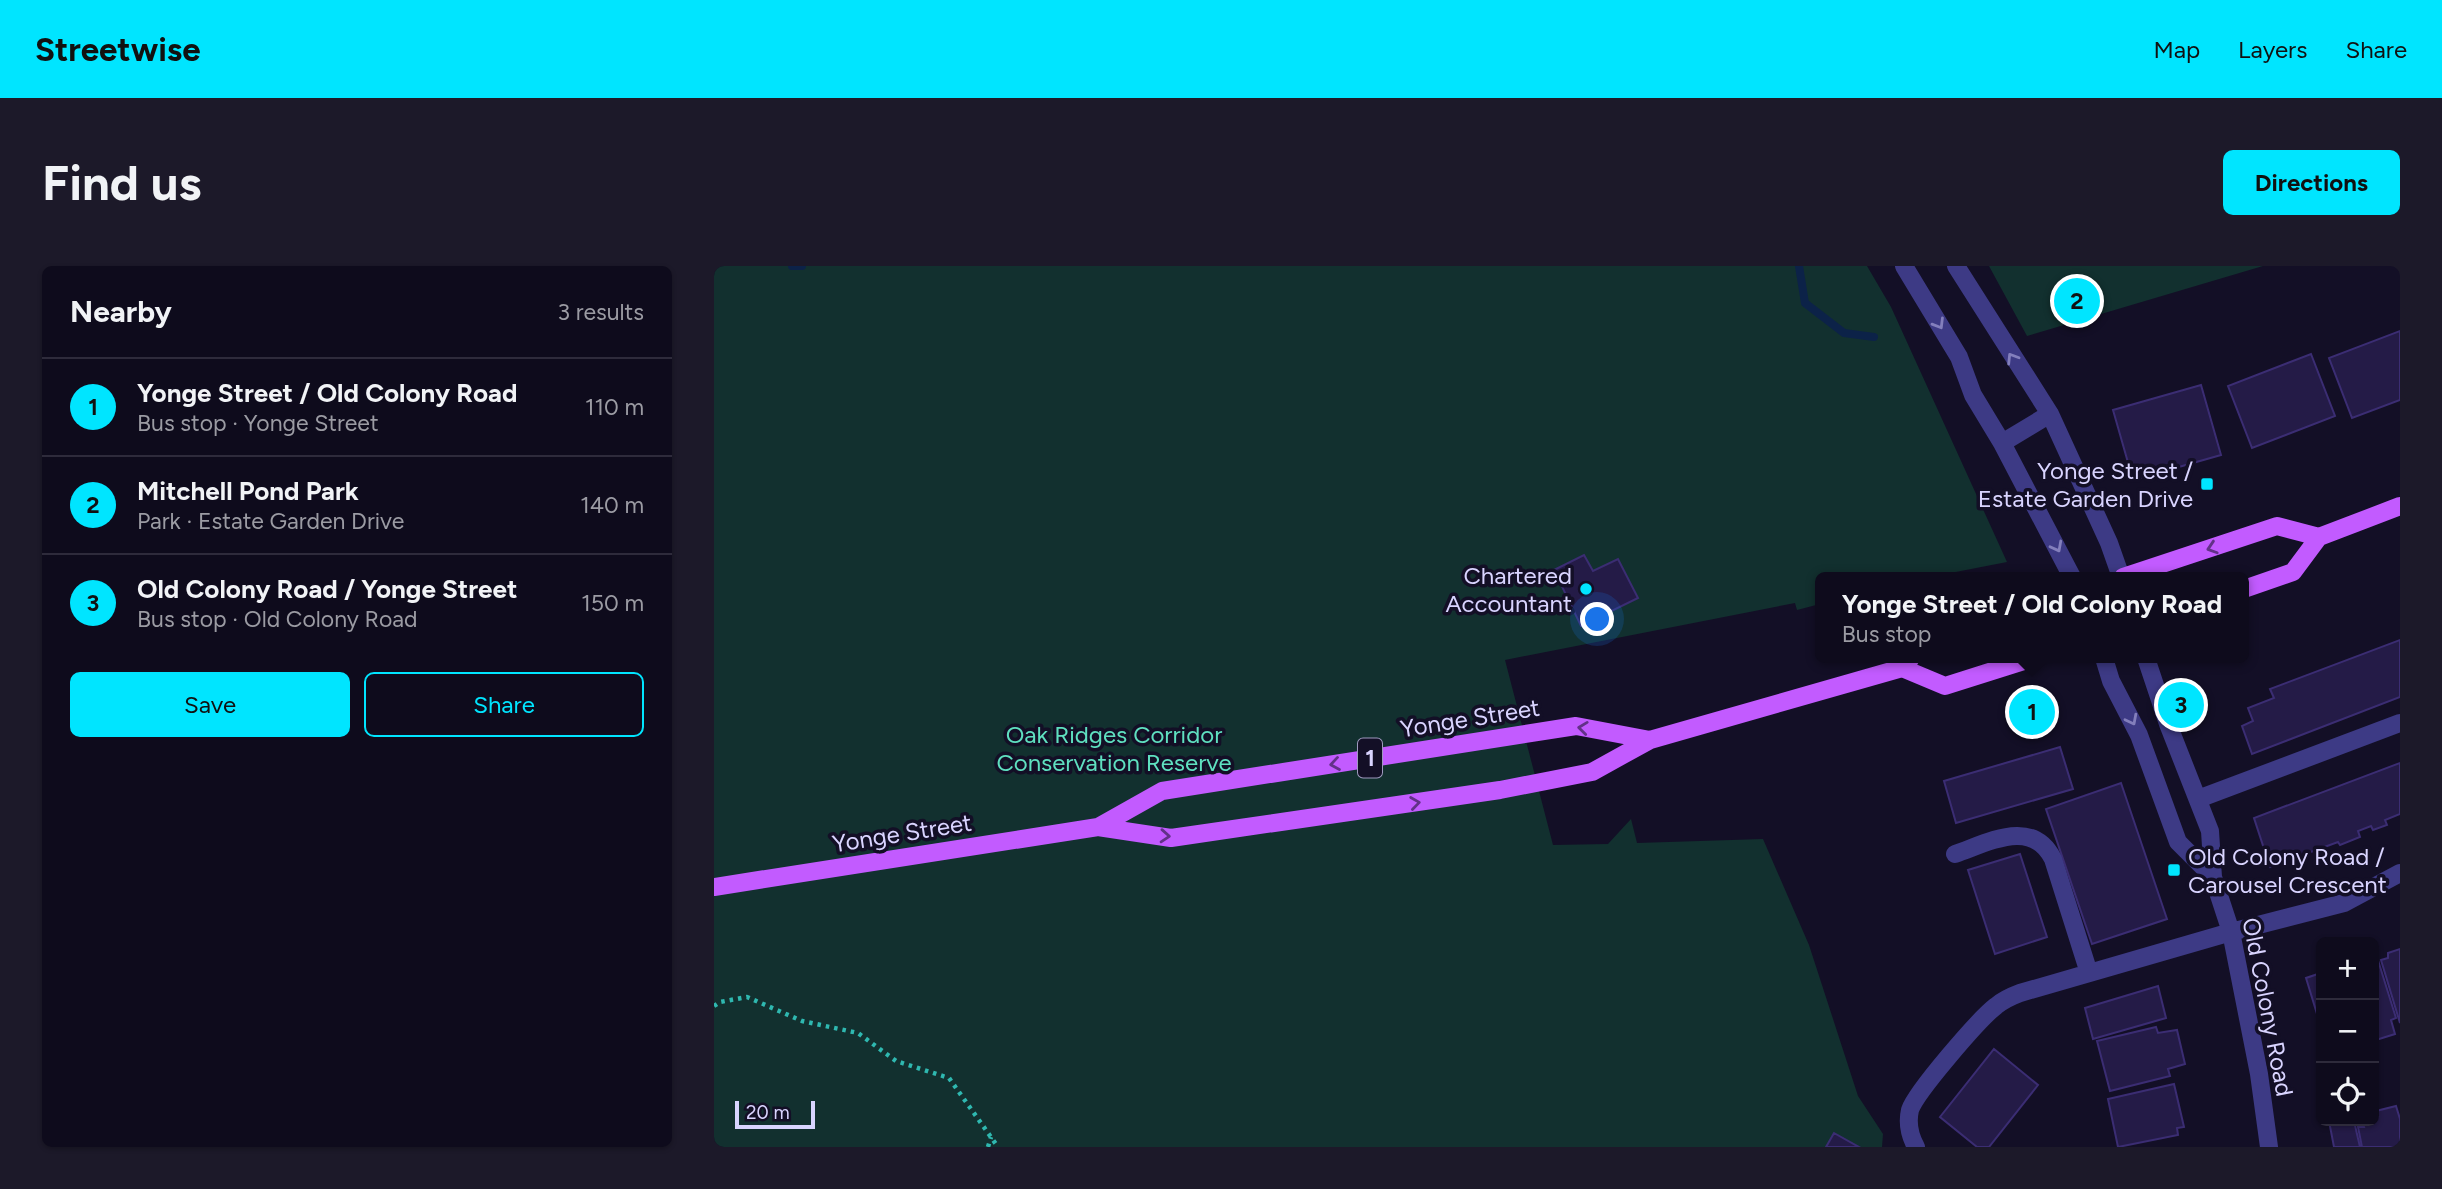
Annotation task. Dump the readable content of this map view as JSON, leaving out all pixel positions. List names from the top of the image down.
{
  "streets": {
    "main road": ["Yonge Street", "1"],
    "street": ["Old Colony Road"]
  },
  "parks": ["Oak Ridges Corridor Conservation Reserve"],
  "places": {
    "transit": ["Yonge Street / Estate Garden Drive", "Old Colony Road / Carousel Crescent"],
    "other": ["Chartered Accountant"]
  },
  "scale_bar": "20 m",
  "page": {
    "header": "Streetwise",
    "nav": ["Map", "Layers", "Share"],
    "buttons": [
      "Directions",
      ["Save", "Share"]
    ],
    "title": "Find us",
    "heading": ["Nearby", "3 results"],
    "pins": ["2", "3", "1"],
    "list": [
      {
        "mark": "1",
        "name": "Yonge Street / Old Colony Road",
        "note": "Bus stop · Yonge Street",
        "value": "110 m"
      },
      {
        "mark": "2",
        "name": "Mitchell Pond Park",
        "note": "Park · Estate Garden Drive",
        "value": "140 m"
      },
      {
        "mark": "3",
        "name": "Old Colony Road / Yonge Street",
        "note": "Bus stop · Old Colony Road",
        "value": "150 m"
      }
    ],
    "popup": ["Yonge Street / Old Colony Road", "Bus stop"],
    "map_buttons": ["+", "−"],
    "scale": "20 m"
  }
}
